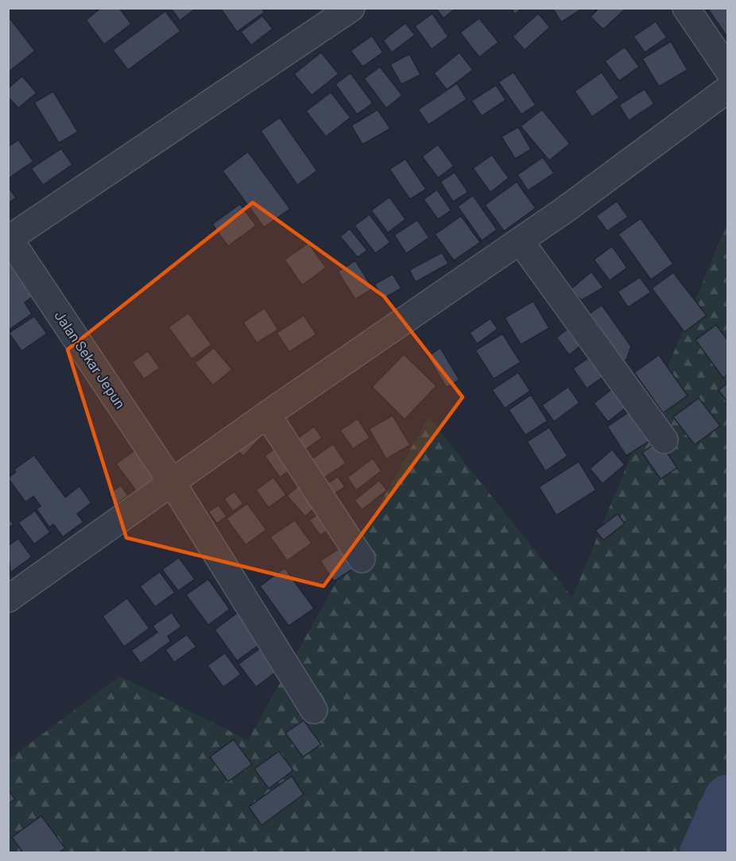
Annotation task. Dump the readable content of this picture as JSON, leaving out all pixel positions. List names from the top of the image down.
{
  "streets": {
    "street": ["Jalan Sekar Jepun"]
  }
}
